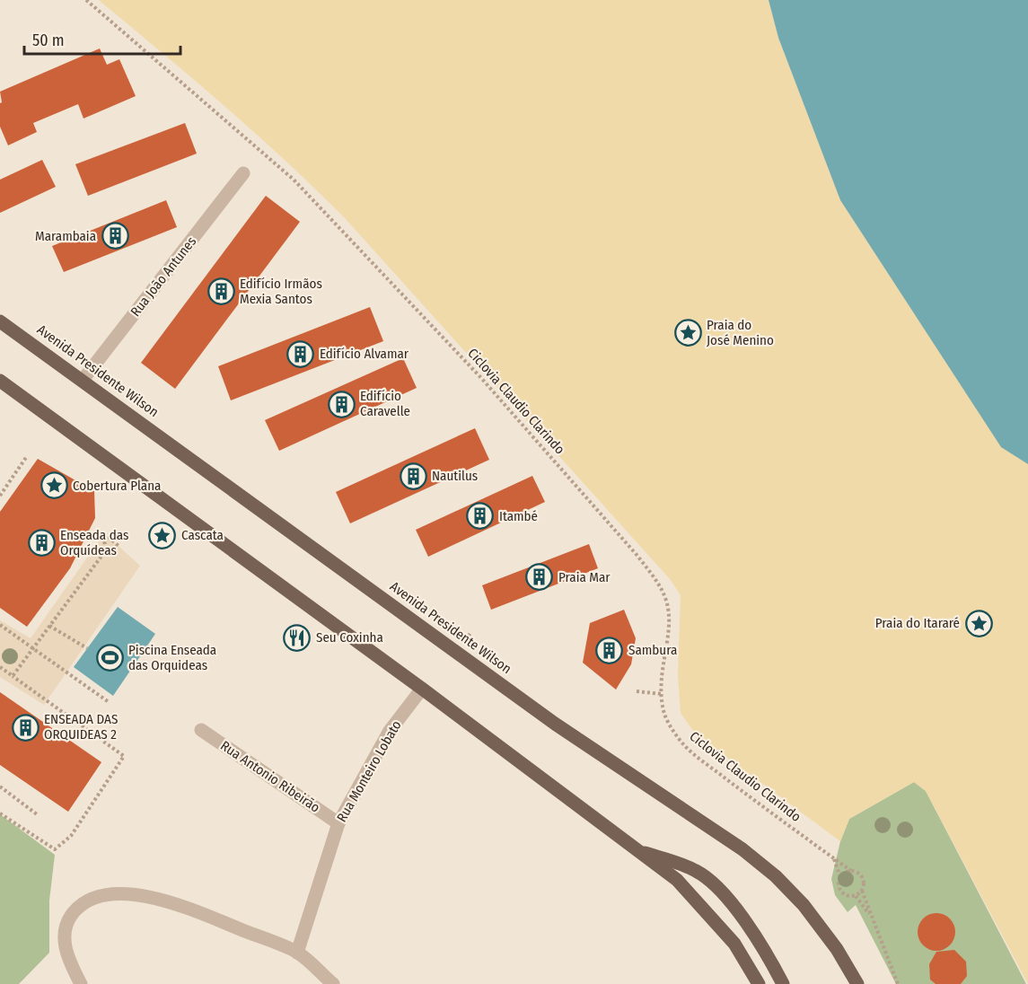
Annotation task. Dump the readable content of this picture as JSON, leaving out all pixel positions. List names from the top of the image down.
{
  "streets": {
    "main road": ["Avenida Presidente Wilson"],
    "street": ["Rua João Antunes", "Rua Monteiro Lobato", "Rua Antonio Ribeirão"],
    "path": ["Ciclovia Claudio Clarindo"]
  },
  "crossings": [
    ["Rua João Antunes", "Avenida Presidente Wilson"],
    ["Rua Monteiro Lobato", "Rua Antonio Ribeirão"]
  ],
  "places": {
    "building": [
      "Marambaia",
      "Edifício Irmãos Mexia Santos",
      "Edifício Alvamar",
      "Edifício Caravelle",
      "Nautilus",
      "Itambé",
      "Enseada das Orquídeas",
      "Praia Mar",
      "Sambura",
      "ENSEADA DAS ORQUIDEAS 2"
    ],
    "place": [
      "Praia do José Menino",
      "Cobertura Plana",
      "Cascata",
      "Praia do Itararé"
    ],
    "restaurant": ["Seu Coxinha"],
    "sports": ["Piscina Enseada das Orquideas"]
  },
  "scale_bar": "50 m"
}
